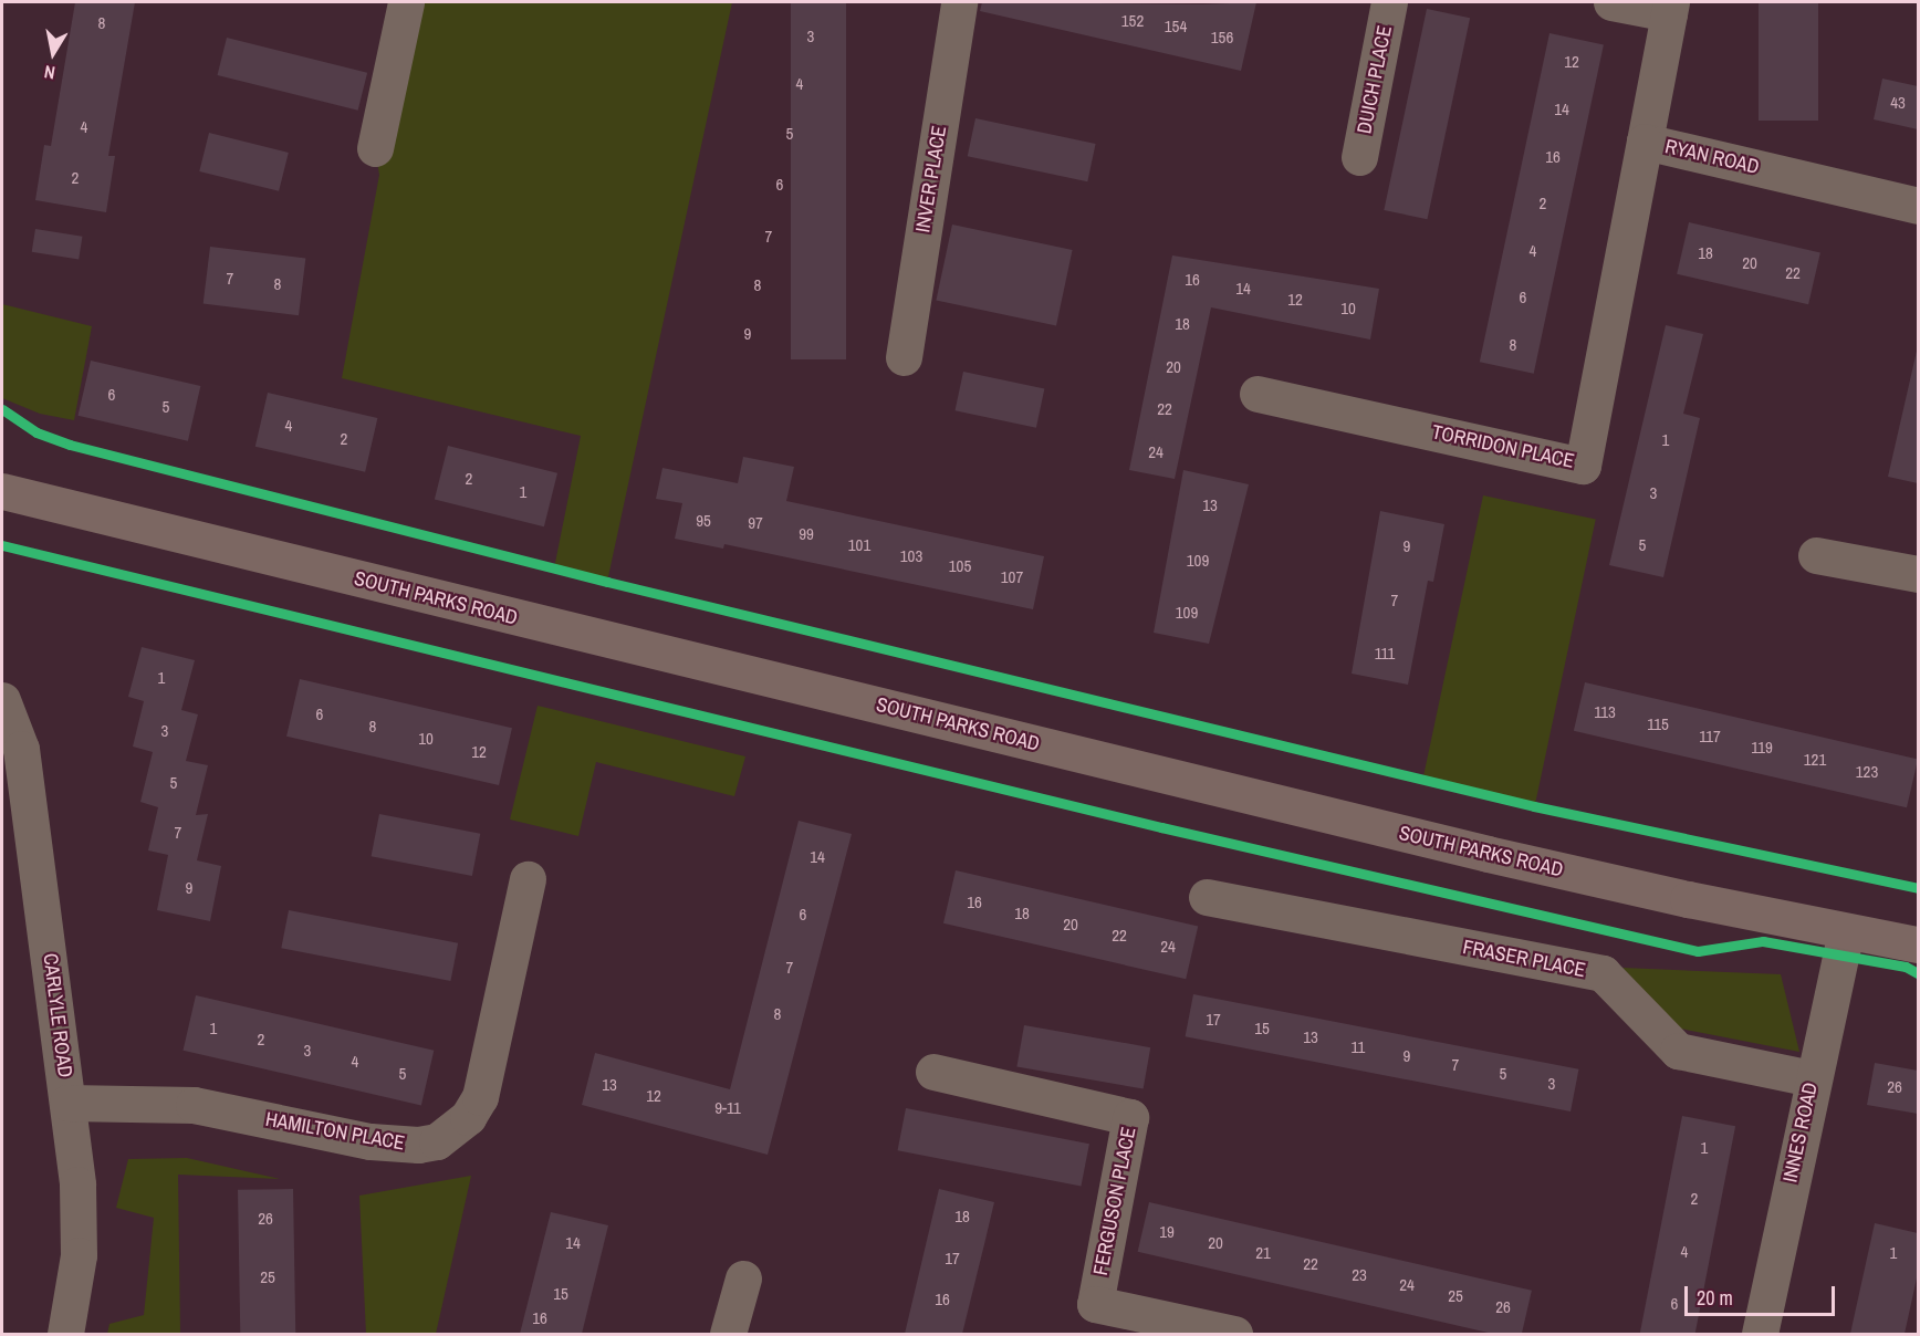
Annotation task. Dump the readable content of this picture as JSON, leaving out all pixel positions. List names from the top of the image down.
{
  "streets": {
    "street": [
      "DUICH PLACE",
      "RYAN ROAD",
      "INVER PLACE",
      "TORRIDON PLACE",
      "SOUTH PARKS ROAD",
      "FRASER PLACE",
      "CARLYLE ROAD",
      "HAMILTON PLACE",
      "INNES ROAD",
      "FERGUSON PLACE"
    ]
  },
  "crossings": [
    ["RYAN ROAD", "TORRIDON PLACE"],
    ["SOUTH PARKS ROAD", "INNES ROAD"],
    ["FRASER PLACE", "INNES ROAD"],
    ["CARLYLE ROAD", "HAMILTON PLACE"]
  ],
  "house_numbers": [
    "152",
    "8",
    "154",
    "3",
    "156",
    "12",
    "4",
    "43",
    "14",
    "4",
    "5",
    "16",
    "2",
    "6",
    "2",
    "7",
    "4",
    "18",
    "20",
    "22",
    "7",
    "16",
    "8",
    "8",
    "14",
    "6",
    "12",
    "10",
    "18",
    "9",
    "8",
    "20",
    "6",
    "5",
    "22",
    "4",
    "2",
    "1",
    "24",
    "2",
    "1",
    "3",
    "13",
    "95",
    "97",
    "99",
    "101",
    "5",
    "9",
    "103",
    "109",
    "105",
    "107",
    "7",
    "109",
    "111",
    "1",
    "113",
    "6",
    "115",
    "8",
    "3",
    "117",
    "10",
    "119",
    "12",
    "121",
    "123",
    "5",
    "7",
    "14",
    "9",
    "16",
    "18",
    "6",
    "20",
    "22",
    "24",
    "7",
    "8",
    "17",
    "1",
    "15",
    "13",
    "2",
    "11",
    "3",
    "9",
    "4",
    "7",
    "5",
    "5",
    "3",
    "13",
    "26",
    "12",
    "9-11",
    "1",
    "2",
    "18",
    "26",
    "19",
    "14",
    "20",
    "4",
    "21",
    "1",
    "17",
    "22",
    "23",
    "25",
    "24",
    "15",
    "25",
    "16",
    "6",
    "26",
    "16"
  ],
  "scale_bar": "20 m",
  "north": "bottom"
}
